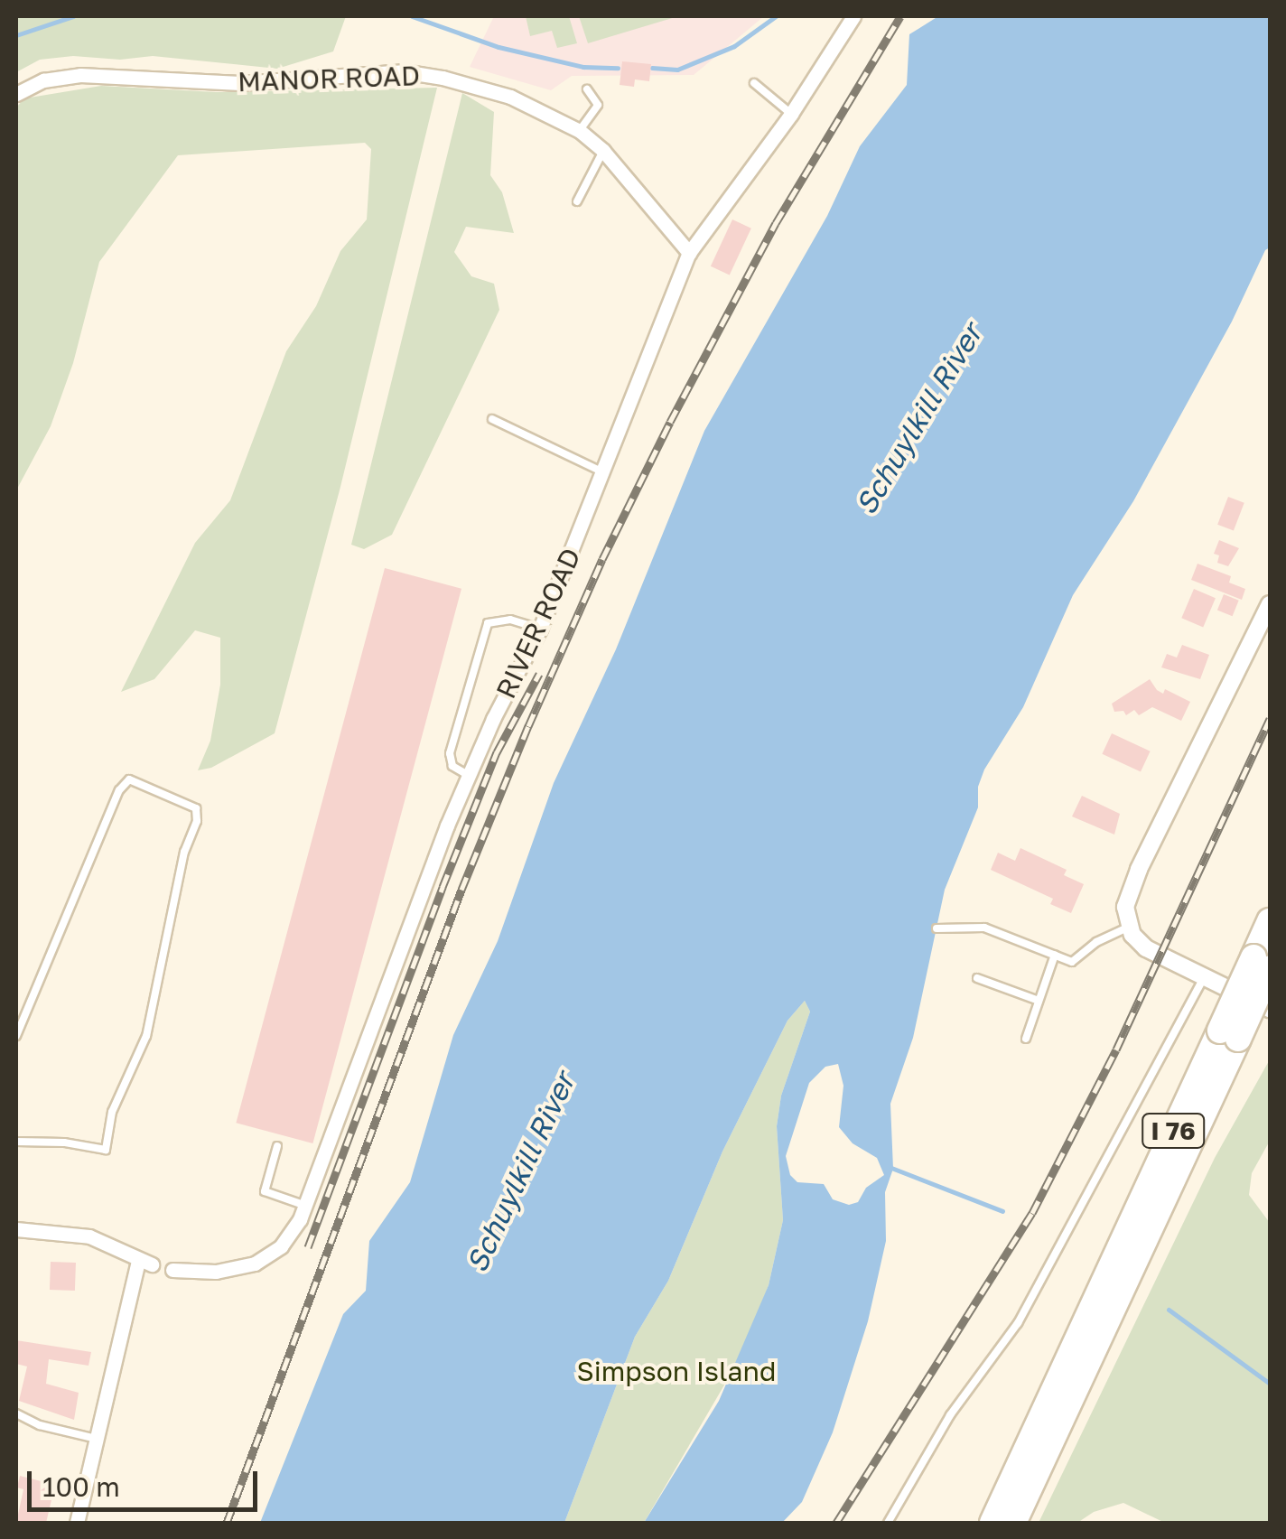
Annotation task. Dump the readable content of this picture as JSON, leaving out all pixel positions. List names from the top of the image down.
{
  "streets": {
    "highway": ["I 76"],
    "street": ["MANOR ROAD", "RIVER ROAD"]
  },
  "crossings": [
    ["MANOR ROAD", "RIVER ROAD"]
  ],
  "water": ["Schuylkill River"],
  "parks": ["Simpson Island"],
  "scale_bar": "100 m"
}
